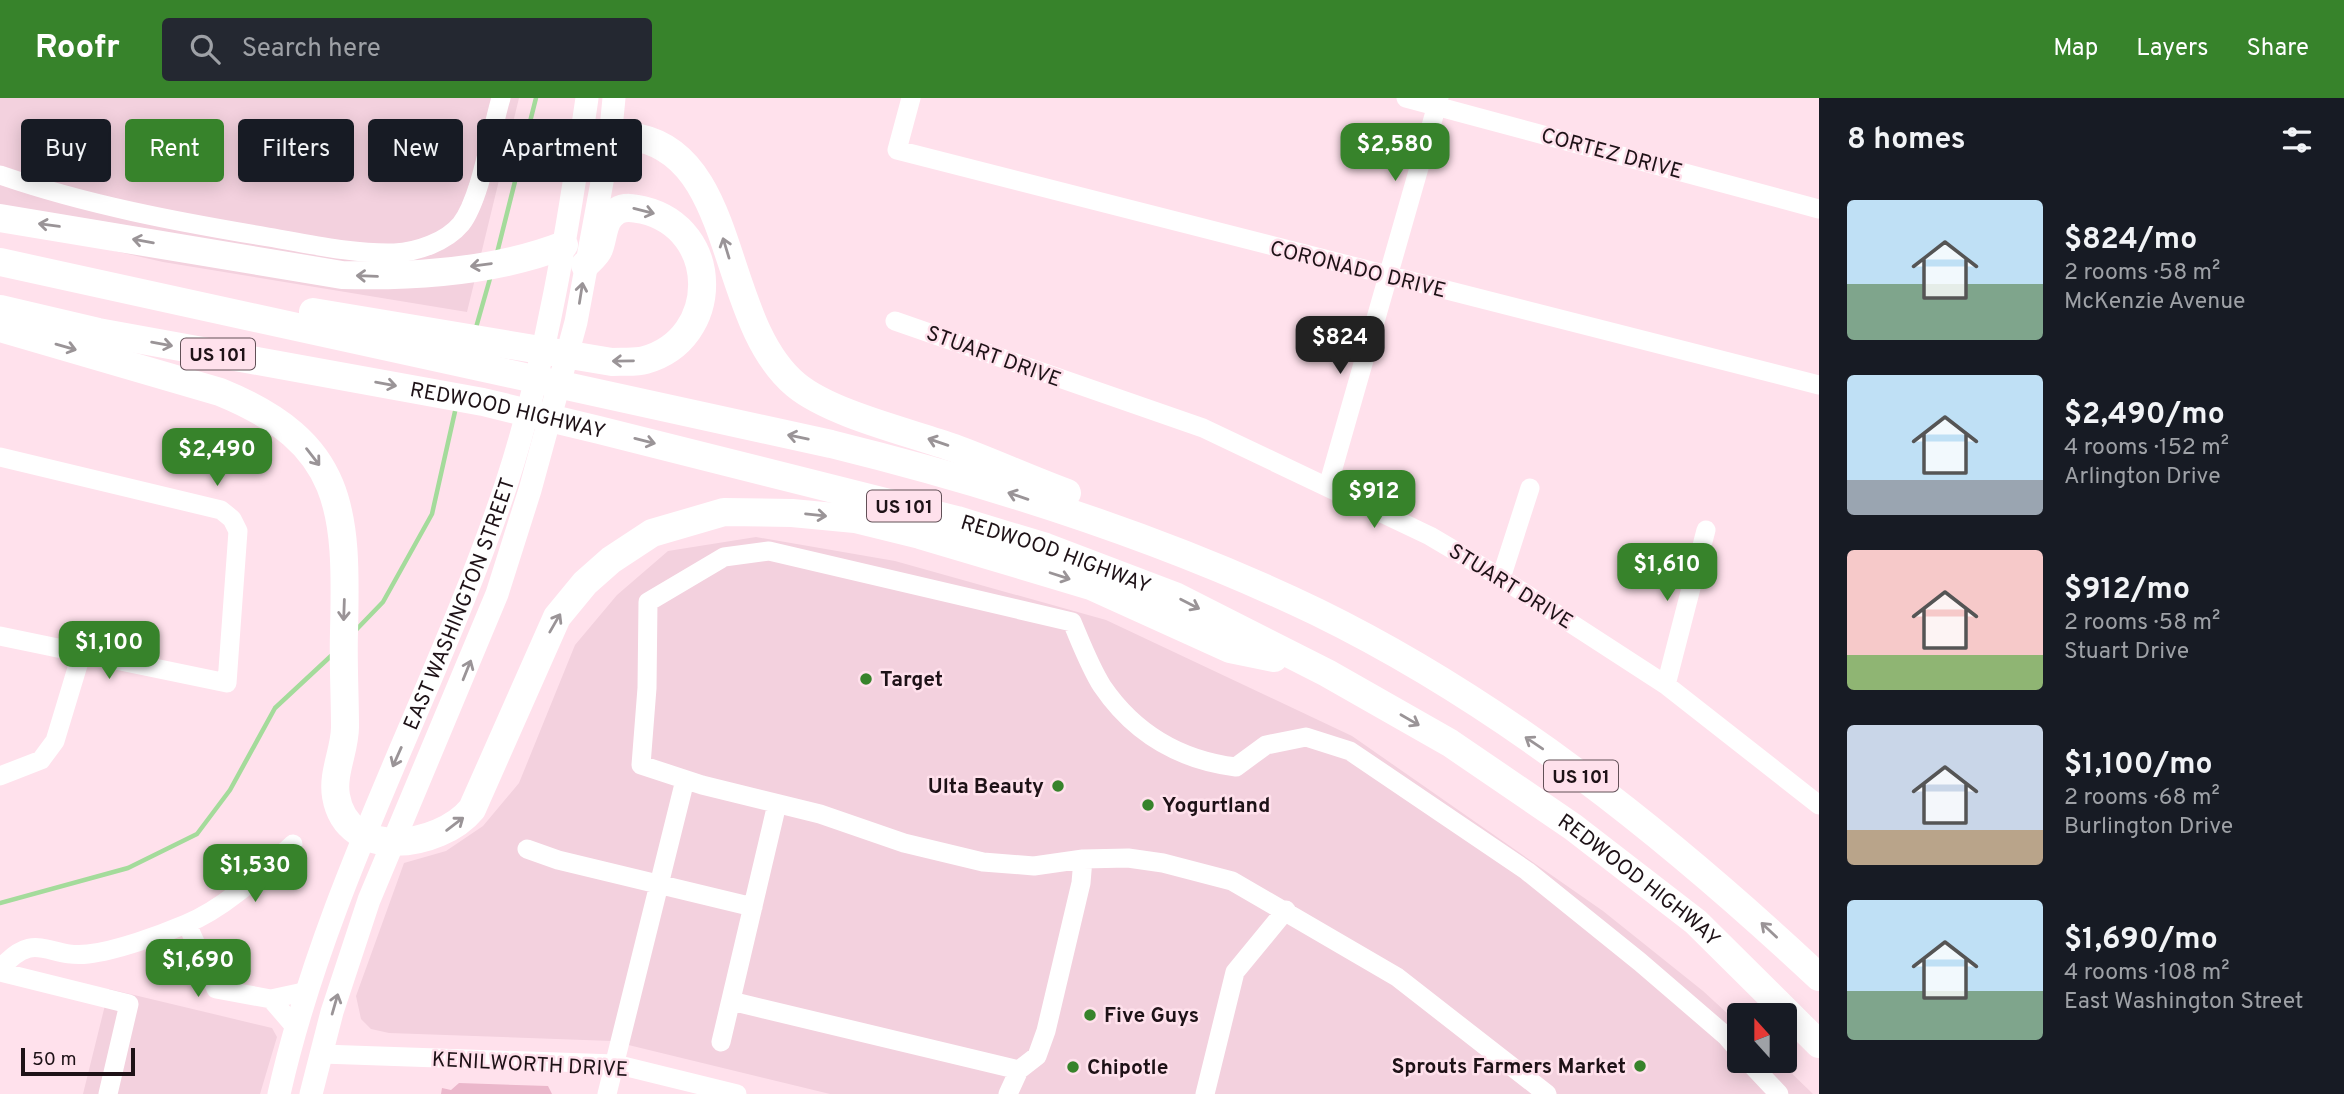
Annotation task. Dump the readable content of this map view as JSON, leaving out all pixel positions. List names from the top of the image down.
{
  "streets": {
    "highway": ["US 101", "REDWOOD HIGHWAY"],
    "main road": ["EAST WASHINGTON STREET"],
    "street": [
      "CORTEZ DRIVE",
      "CORONADO DRIVE",
      "STUART DRIVE",
      "KENILWORTH DRIVE"
    ]
  },
  "crossings": [
    ["EAST WASHINGTON STREET", "KENILWORTH DRIVE"]
  ],
  "places": [
    "Target",
    "Ulta Beauty",
    "Yogurtland",
    "Five Guys",
    "Sprouts Farmers Market",
    "Chipotle"
  ],
  "scale_bar": "50 m",
  "north": "top",
  "page": {
    "header": "Roofr",
    "search": "Search here",
    "nav": ["Map", "Layers", "Share"],
    "heading": "8 homes",
    "chip": [
      "Buy",
      "Rent",
      "Filters",
      "New",
      "Apartment"
    ],
    "price": [
      "$2,580",
      "$824",
      "$2,490",
      "$912",
      "$1,610",
      "$1,100",
      "$1,530",
      "$1,690"
    ],
    "list": [
      {
        "name": "$824/mo",
        "note": "2 rooms · 58 m² · McKenzie Avenue"
      },
      {
        "name": "$2,490/mo",
        "note": "4 rooms · 152 m² · Arlington Drive"
      },
      {
        "name": "$912/mo",
        "note": "2 rooms · 58 m² · Stuart Drive"
      },
      {
        "name": "$1,100/mo",
        "note": "2 rooms · 68 m² · Burlington Drive"
      },
      {
        "name": "$1,690/mo",
        "note": "4 rooms · 108 m² · East Washington Street"
      }
    ],
    "scale": "50 m"
  }
}
